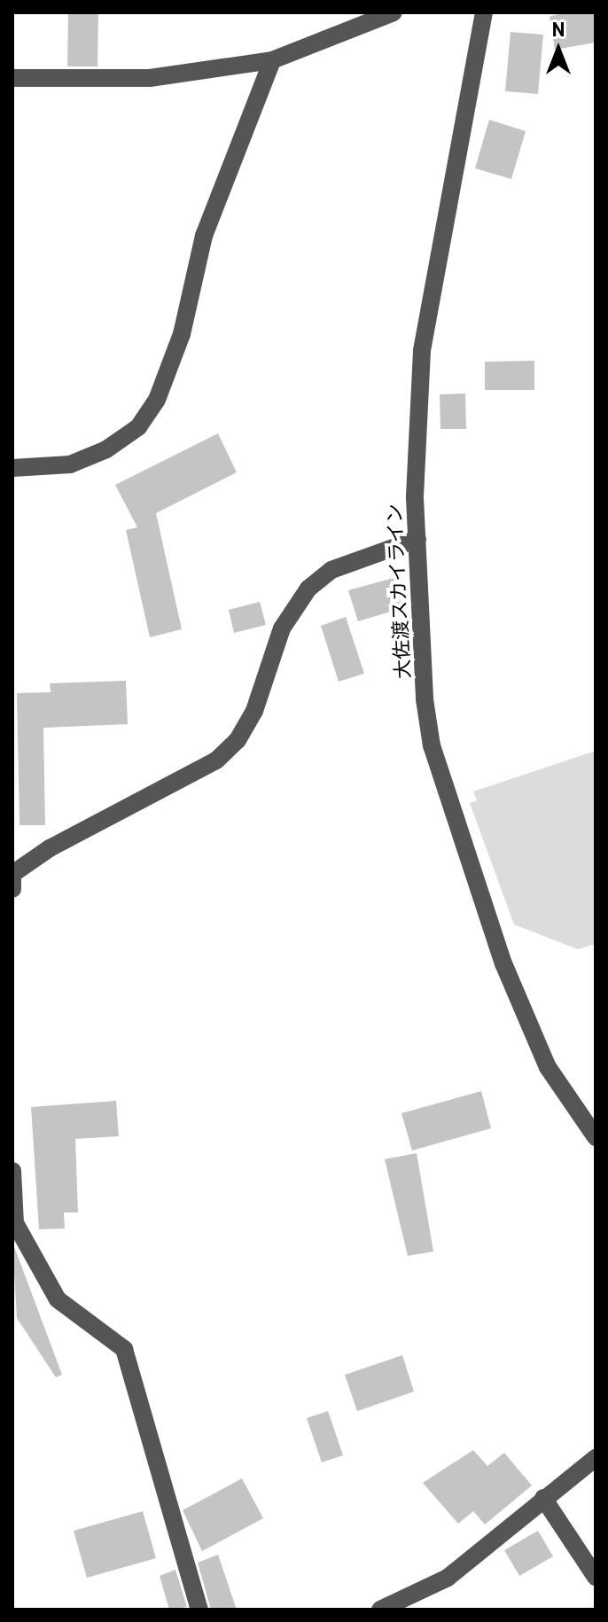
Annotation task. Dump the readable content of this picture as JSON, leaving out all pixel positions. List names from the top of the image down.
{
  "streets": {
    "street": ["大佐渡スカイライン"]
  },
  "north": "top"
}
